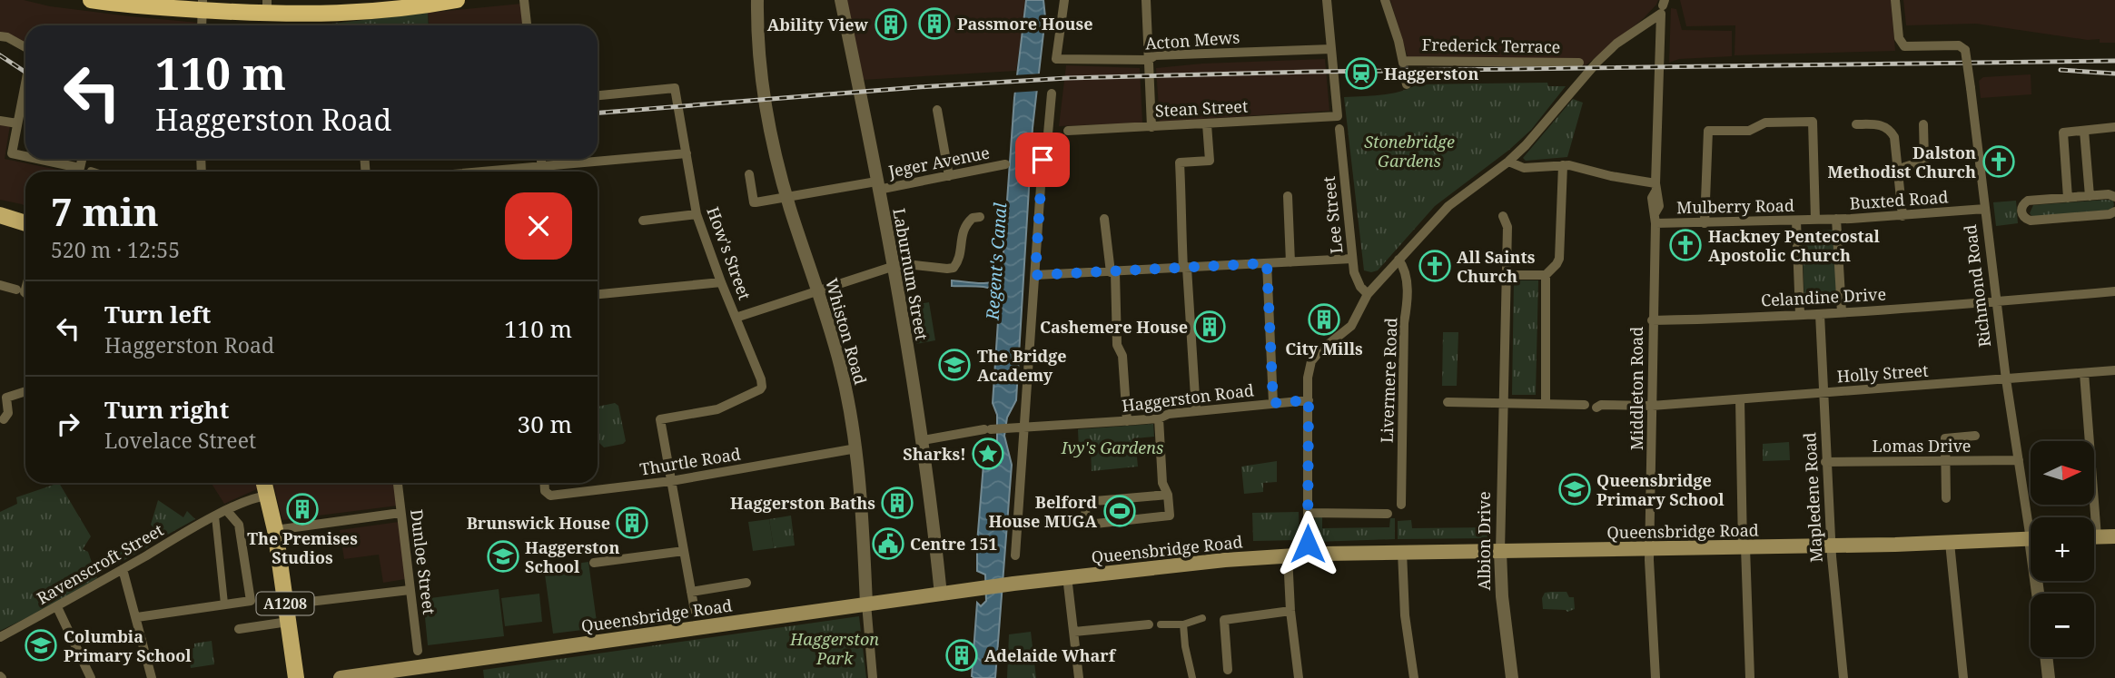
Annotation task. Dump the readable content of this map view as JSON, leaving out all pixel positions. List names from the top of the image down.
{
  "streets": {
    "main road": ["Queensbridge Road", "A1208"],
    "street": [
      "Acton Mews",
      "Frederick Terrace",
      "Stean Street",
      "Jeger Avenue",
      "Buxted Road",
      "Mulberry Road",
      "Lee Street",
      "How's Street",
      "Laburnum Street",
      "Richmond Road",
      "Celandine Drive",
      "Whiston Road",
      "Holly Street",
      "Livermere Road",
      "Middleton Road",
      "Haggerston Road",
      "Lomas Drive",
      "Thurtle Road",
      "Mapledene Road",
      "Albion Drive",
      "Dunloe Street",
      "Ravenscroft Street"
    ]
  },
  "crossings": [
    ["Acton Mews", "Stean Street"],
    ["Jeger Avenue", "Laburnum Street"],
    ["Jeger Avenue", "Whiston Road"],
    ["Buxted Road", "Mulberry Road"],
    ["Buxted Road", "Richmond Road"],
    ["Mulberry Road", "Middleton Road"],
    ["How's Street", "Thurtle Road"],
    ["Laburnum Street", "Haggerston Road"],
    ["Laburnum Street", "Queensbridge Road"],
    ["Richmond Road", "Celandine Drive"],
    ["Richmond Road", "Holly Street"],
    ["Richmond Road", "Lomas Drive"],
    ["Celandine Drive", "Middleton Road"],
    ["Celandine Drive", "Mapledene Road"],
    ["Whiston Road", "Thurtle Road"],
    ["Whiston Road", "Queensbridge Road"],
    ["Holly Street", "Middleton Road"],
    ["Holly Street", "Mapledene Road"],
    ["Middleton Road", "Queensbridge Road"],
    ["Lomas Drive", "Mapledene Road"],
    ["Mapledene Road", "Queensbridge Road"],
    ["Queensbridge Road", "Albion Drive"],
    ["Ravenscroft Street", "A1208"]
  ],
  "water": ["Regent's Canal"],
  "parks": ["Stonebridge Gardens", "Ivy's Gardens", "Haggerston Park"],
  "places": {
    "building": [
      "Passmore House",
      "Ability View",
      "City Mills",
      "Cashemere House",
      "Haggerston Baths",
      "The Premises Studios",
      "Brunswick House",
      "Adelaide Wharf"
    ],
    "station": ["Haggerston"],
    "church": ["Dalston Methodist Church", "Hackney Pentecostal Apostolic Church", "All Saints Church"],
    "school or university": [
      "The Bridge Academy",
      "Queensbridge Primary School",
      "Haggerston School",
      "Columbia Primary School"
    ],
    "place": ["Sharks!"],
    "sports": ["Belford House MUGA"],
    "public building": ["Centre 151"]
  },
  "north": "right",
  "page": {
    "turn": ["110 m", "Haggerston Road"],
    "heading": ["7 min", "520 m · 12:55"],
    "list": [
      {
        "name": "Turn left",
        "note": "Haggerston Road",
        "value": "110 m"
      },
      {
        "name": "Turn right",
        "note": "Lovelace Street",
        "value": "30 m"
      }
    ],
    "map_buttons": ["+", "−"]
  }
}
